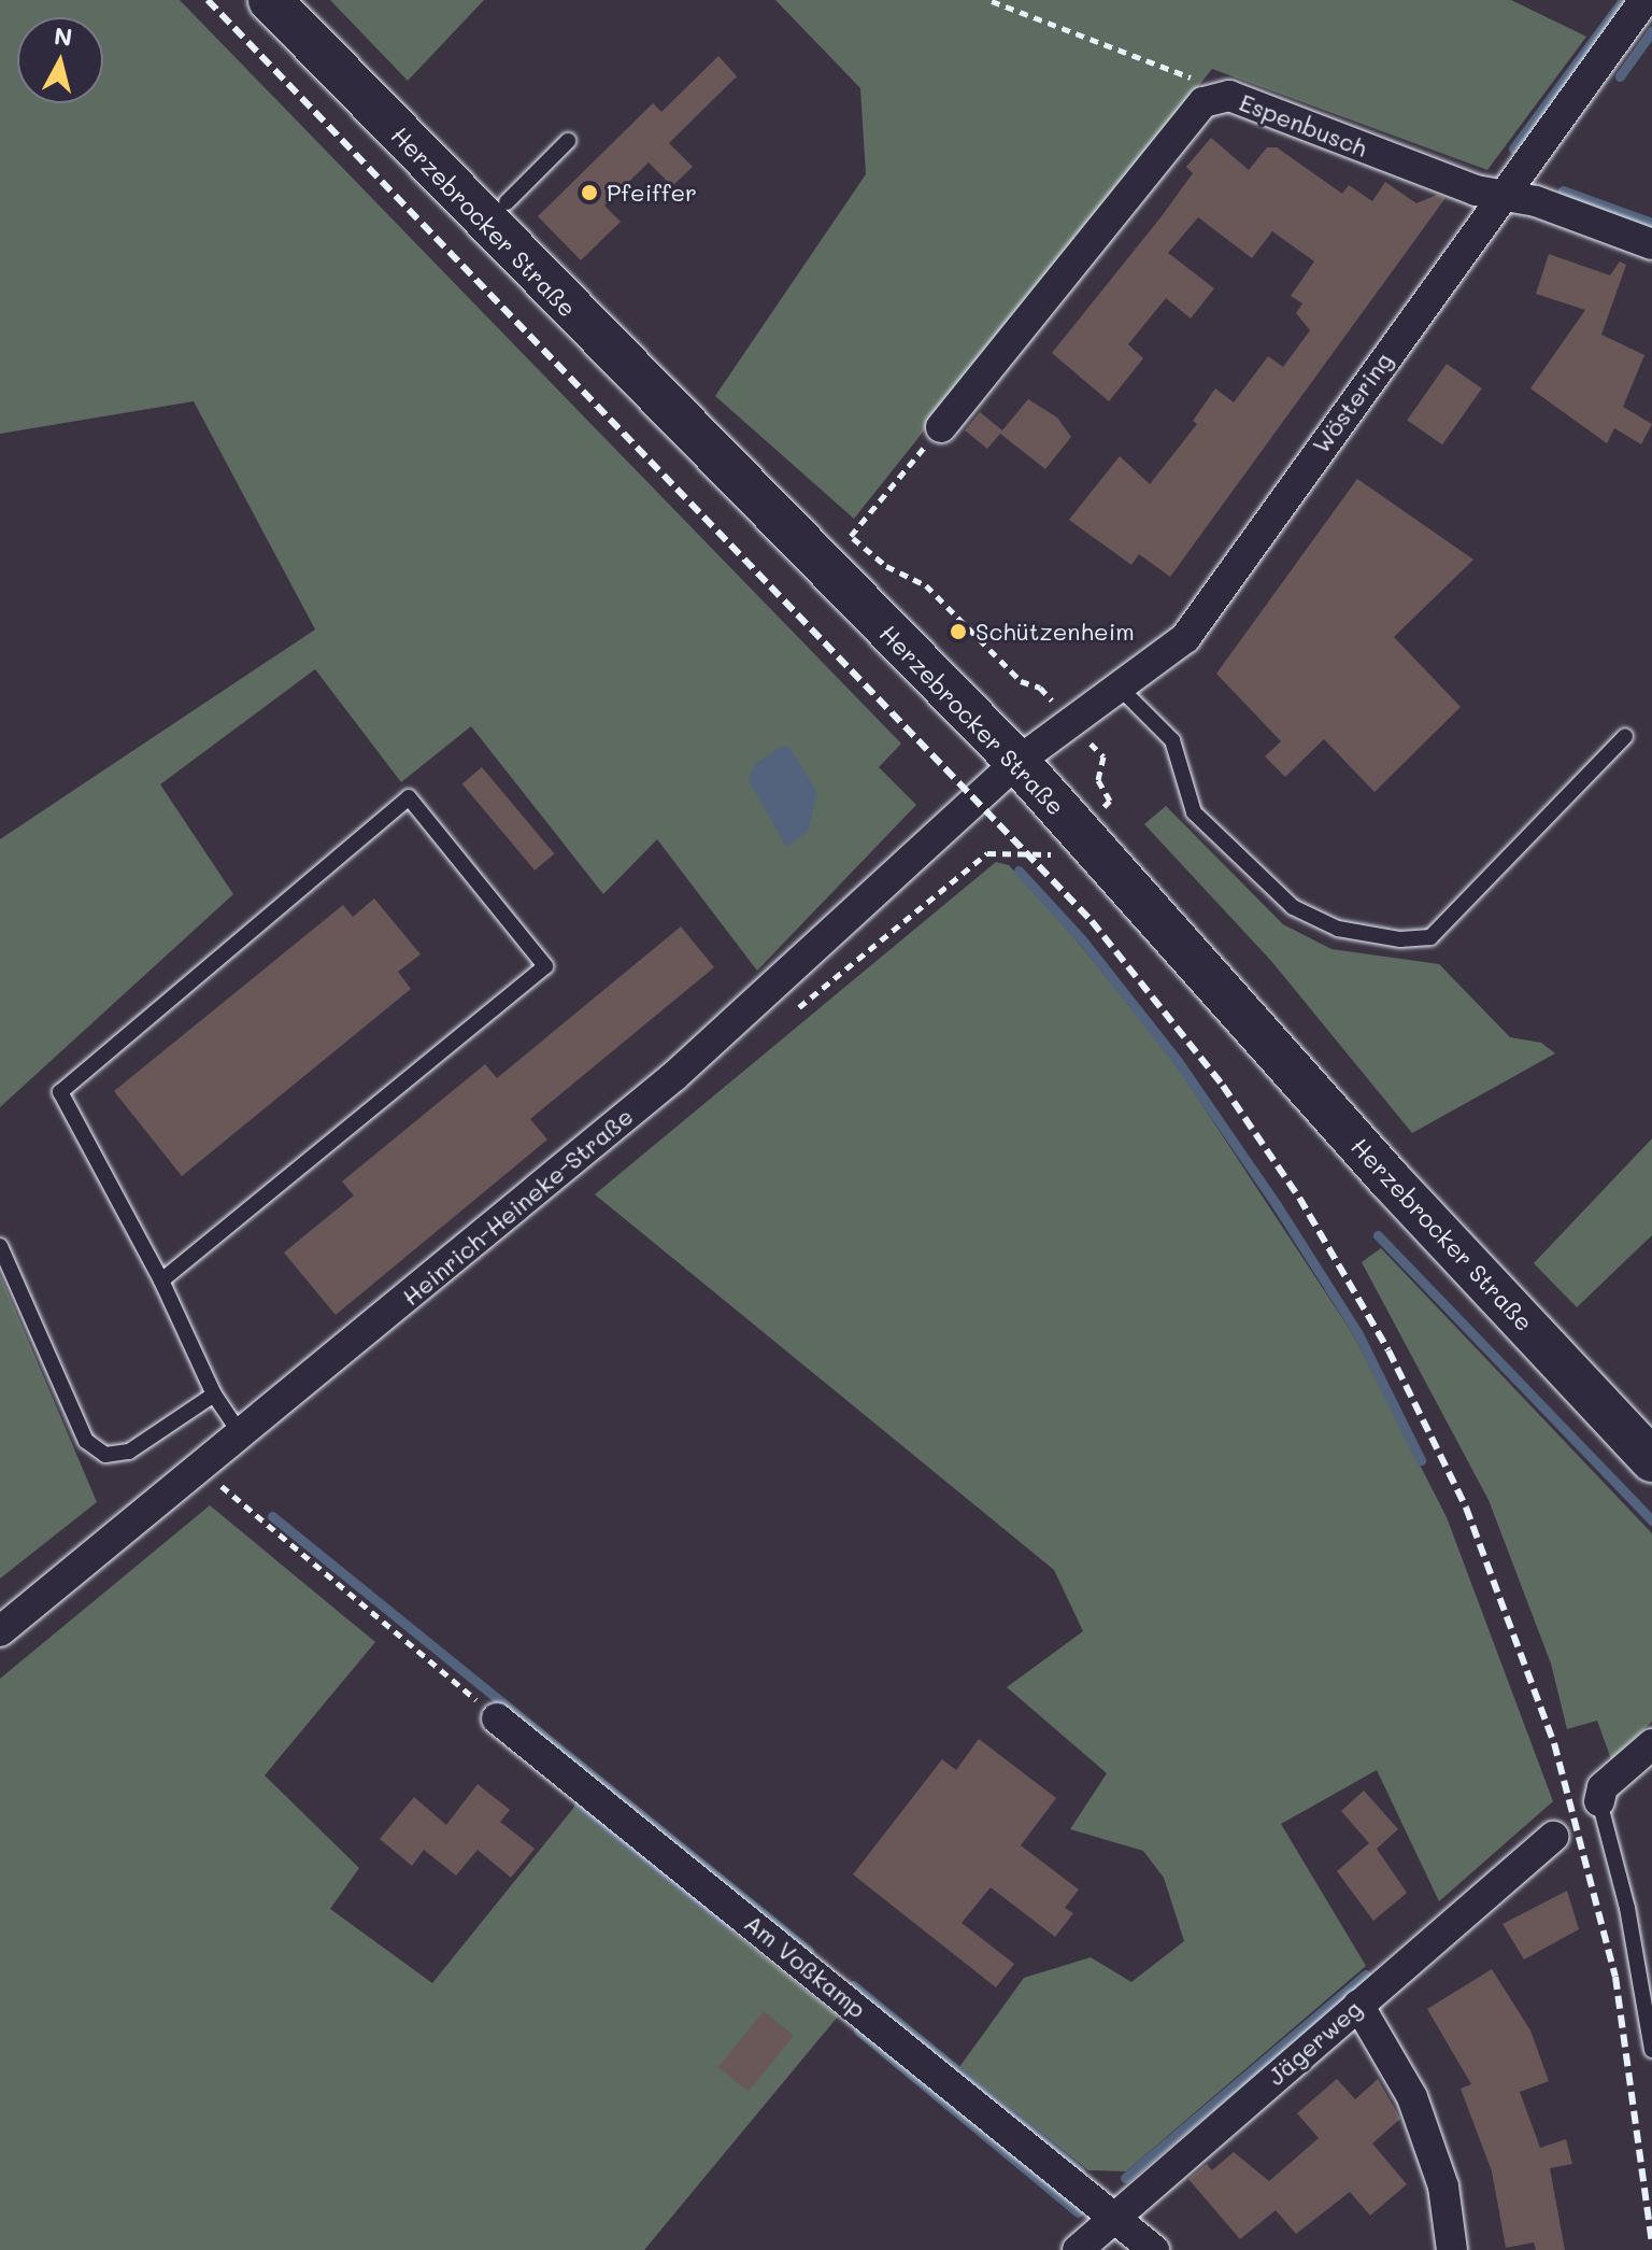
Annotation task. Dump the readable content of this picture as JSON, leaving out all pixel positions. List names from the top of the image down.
{
  "streets": {
    "main road": ["Herzebrocker Straße"],
    "street": [
      "Espenbusch",
      "Wöstering",
      "Heinrich-Heineke-Straße",
      "Am Voßkamp",
      "Jägerweg"
    ]
  },
  "crossings": [
    ["Espenbusch", "Wöstering"],
    ["Herzebrocker Straße", "Wöstering"],
    ["Herzebrocker Straße", "Heinrich-Heineke-Straße"],
    ["Wöstering", "Heinrich-Heineke-Straße"],
    ["Am Voßkamp", "Jägerweg"]
  ],
  "places": ["Pfeiffer", "Schützenheim"],
  "north": "top"
}
